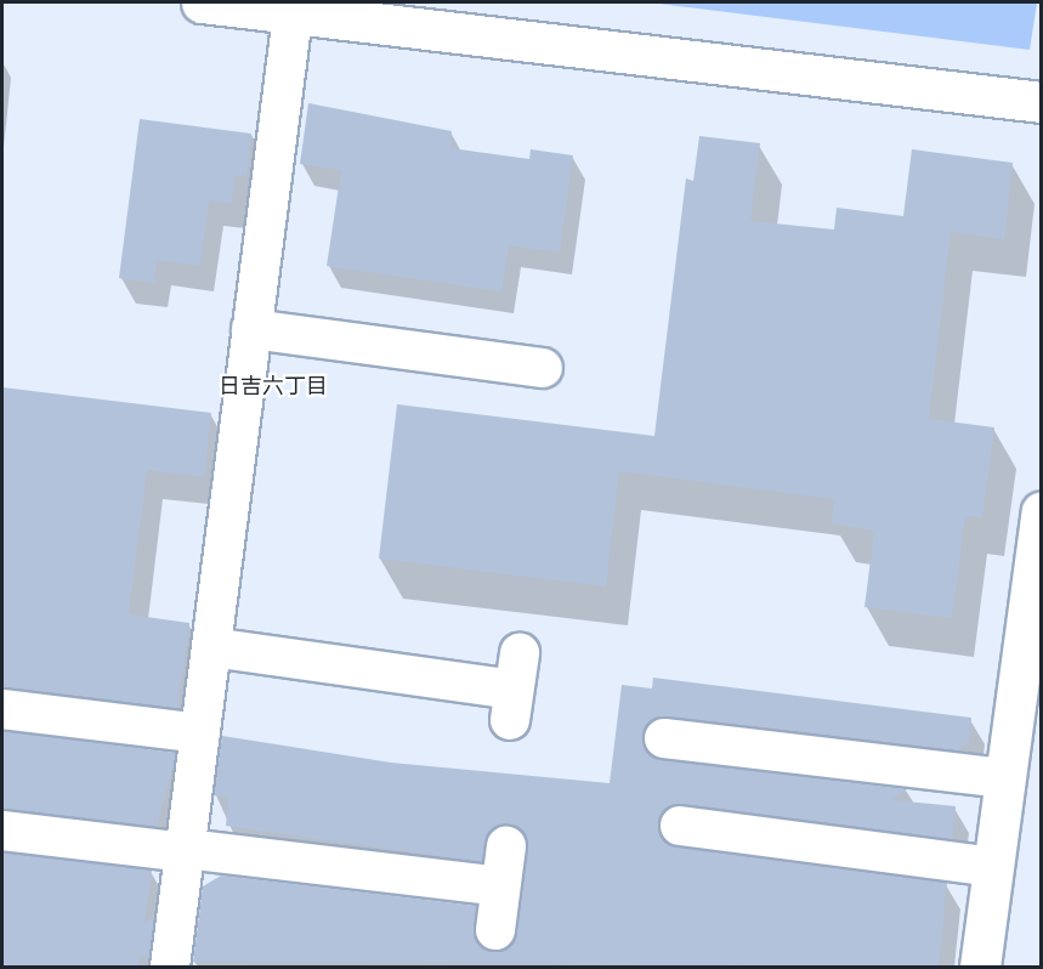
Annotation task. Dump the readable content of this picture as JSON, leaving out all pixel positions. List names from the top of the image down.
{
  "districts": ["日吉六丁目"]
}
